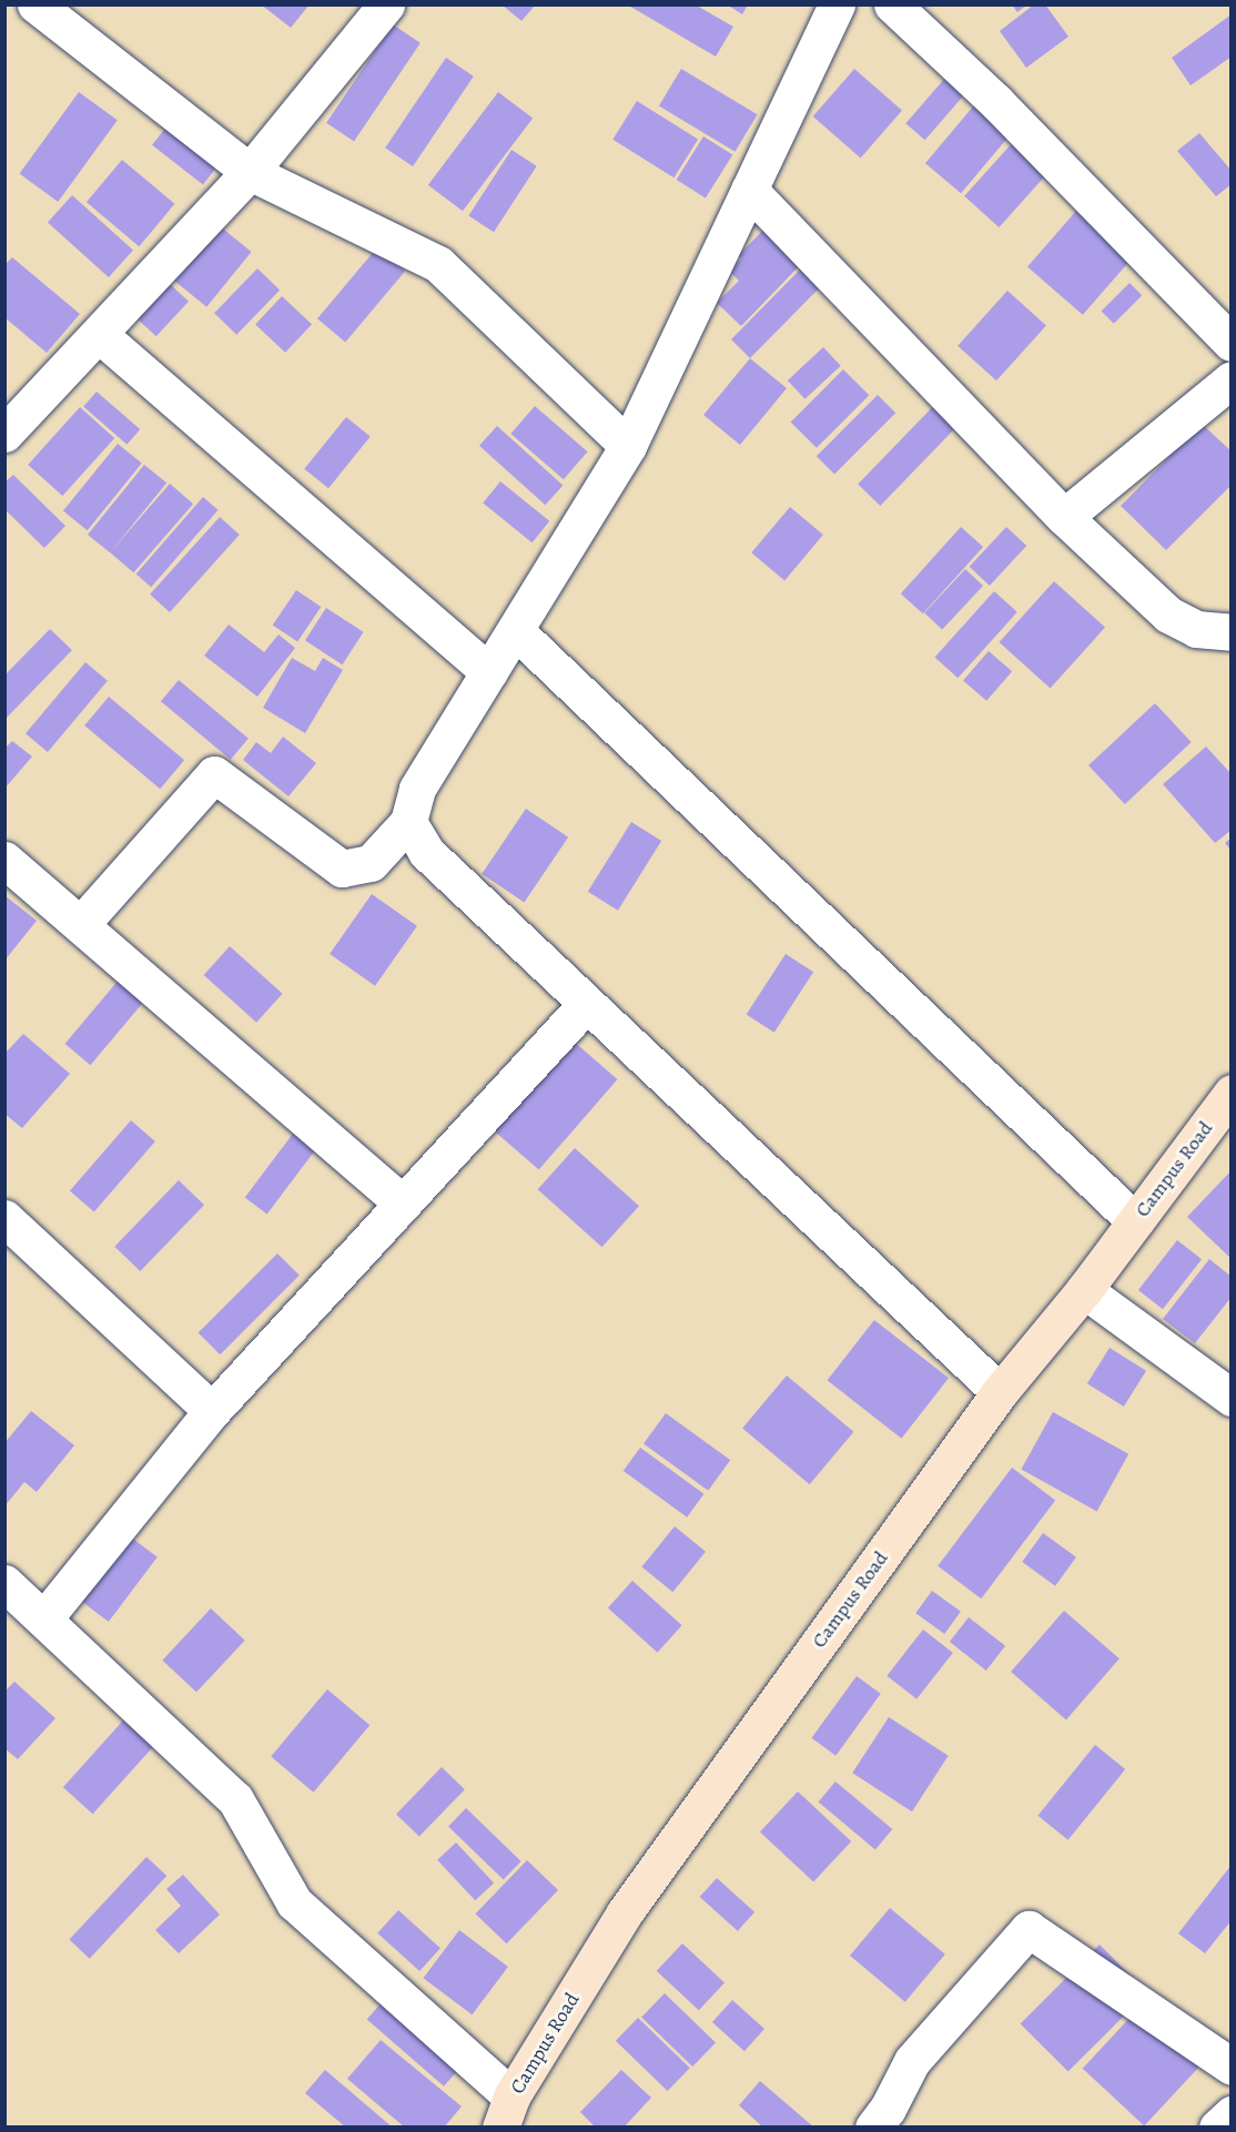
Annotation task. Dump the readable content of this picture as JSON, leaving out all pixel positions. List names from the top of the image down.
{
  "streets": {
    "street": ["Campus Road"]
  }
}
